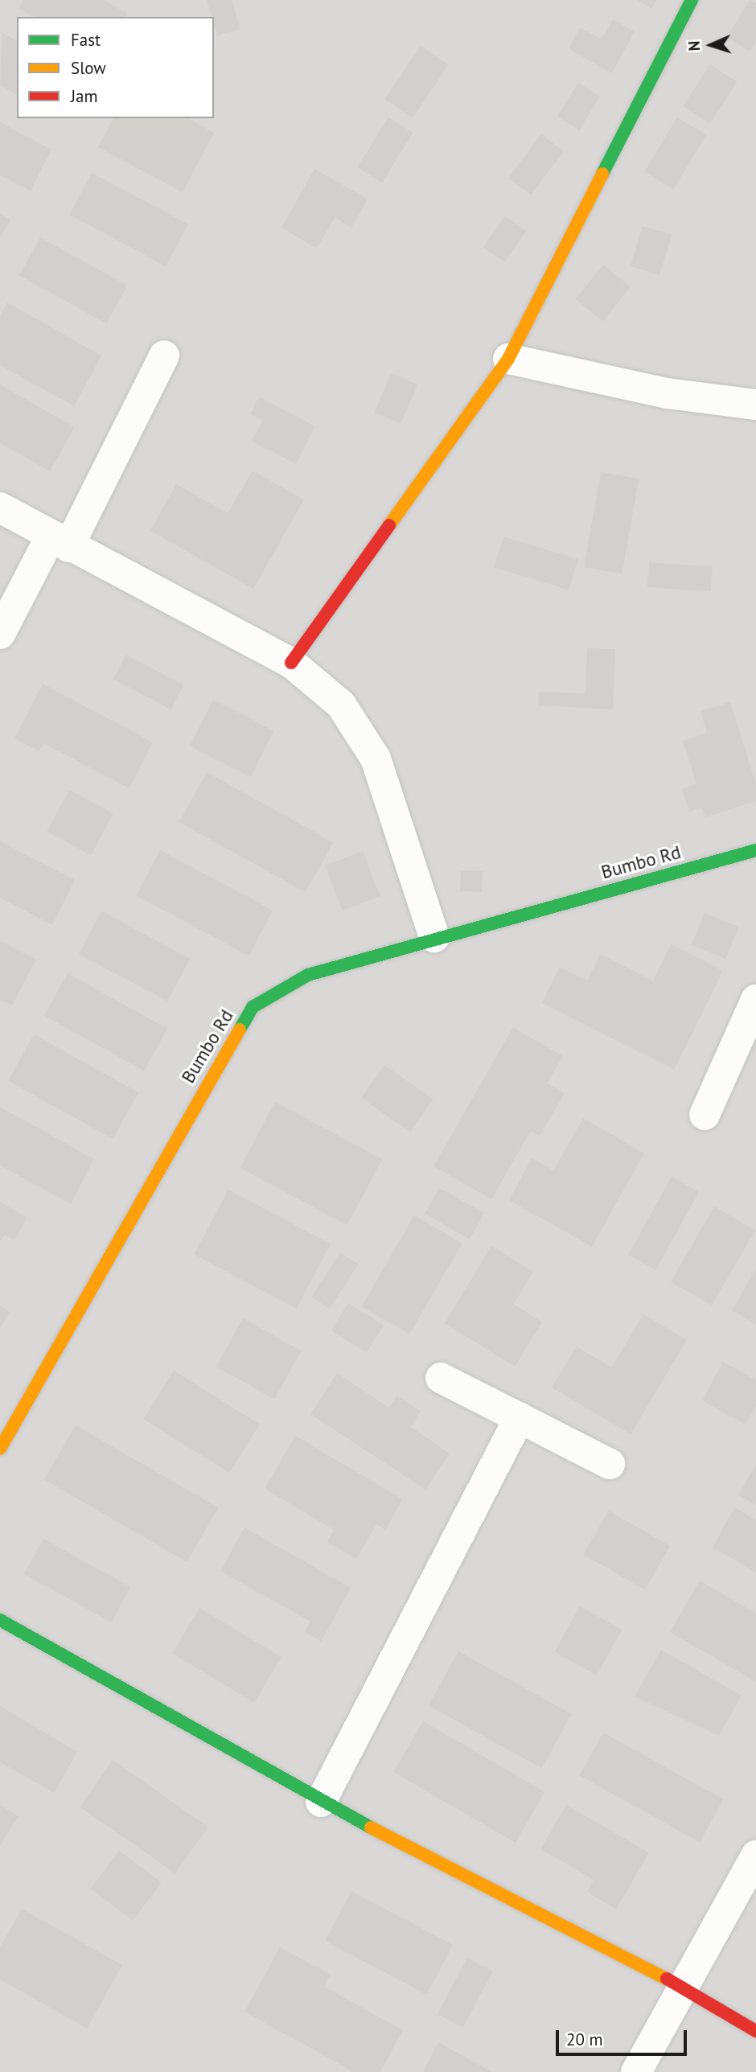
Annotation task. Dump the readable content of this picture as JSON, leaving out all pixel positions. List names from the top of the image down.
{
  "streets": {
    "street": ["Bumbo Rd"]
  },
  "legend": ["Fast", "Slow", "Jam"],
  "scale_bar": "20 m",
  "north": "left"
}
